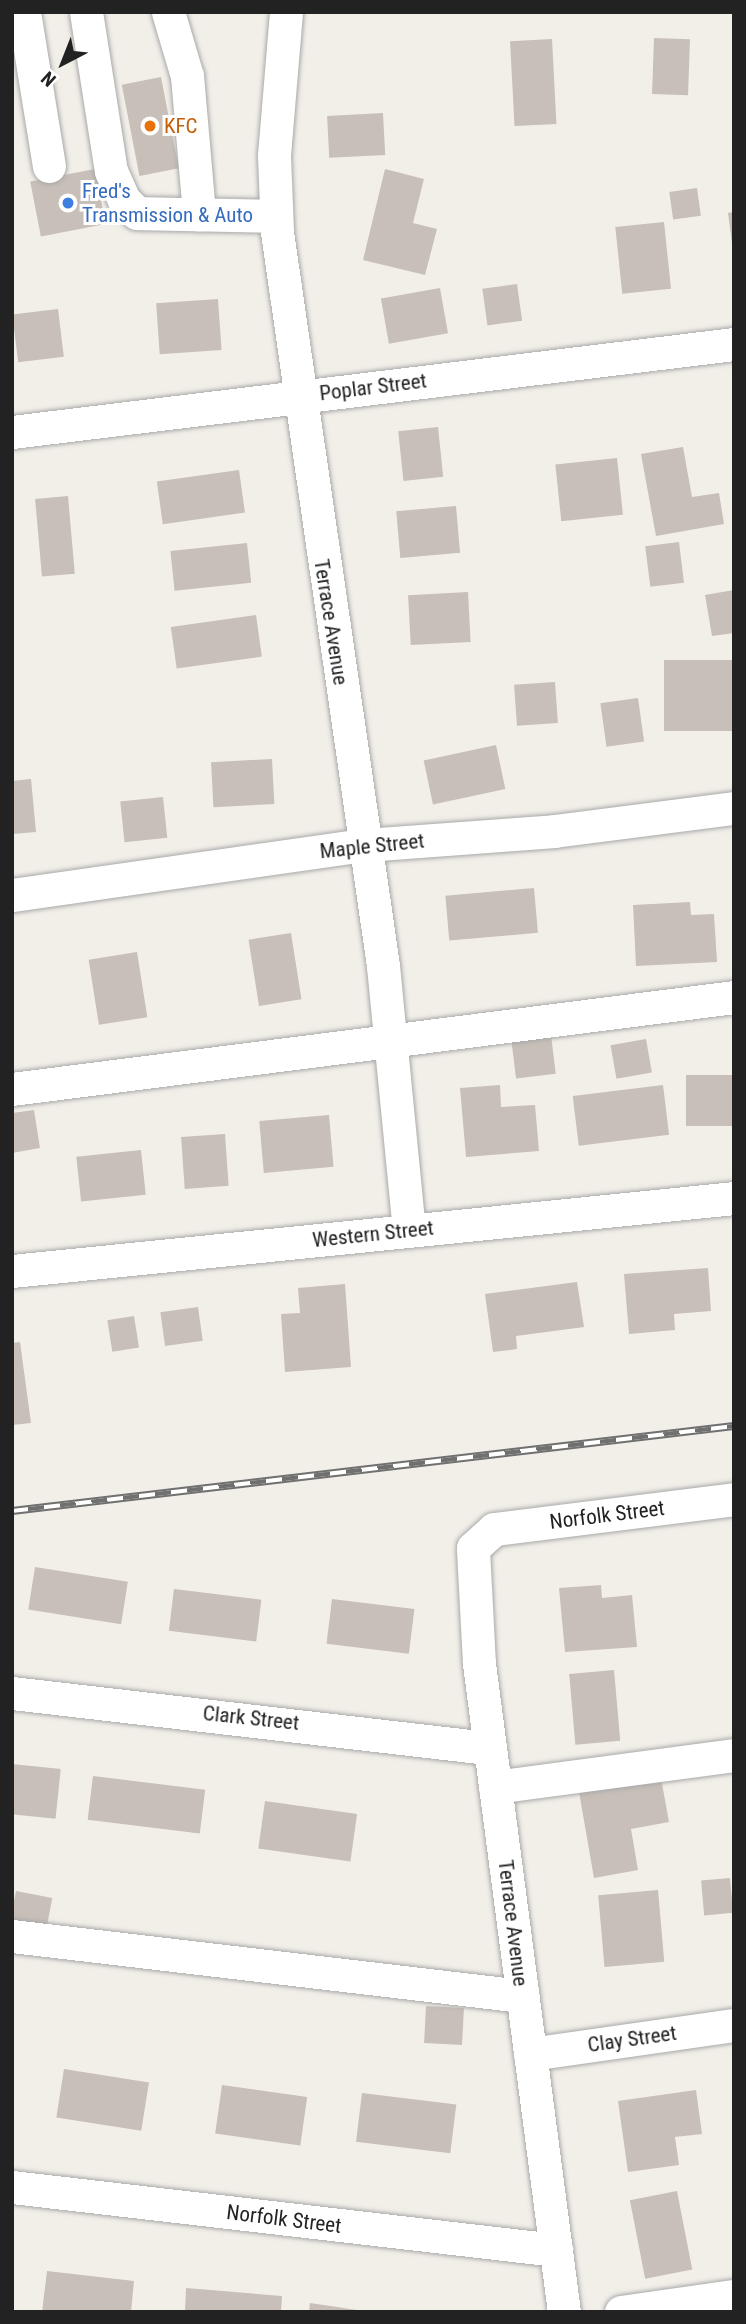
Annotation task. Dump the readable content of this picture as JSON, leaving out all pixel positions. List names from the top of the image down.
{
  "streets": {
    "street": [
      "Poplar Street",
      "Terrace Avenue",
      "Maple Street",
      "Western Street",
      "Norfolk Street",
      "Clark Street",
      "Clay Street"
    ]
  },
  "crossings": [
    ["Poplar Street", "Terrace Avenue"],
    ["Terrace Avenue", "Maple Street"],
    ["Terrace Avenue", "Western Street"],
    ["Terrace Avenue", "Norfolk Street"],
    ["Terrace Avenue", "Clark Street"],
    ["Terrace Avenue", "Clay Street"]
  ],
  "places": ["KFC", "Fred's Transmission & Auto"],
  "north": "bottom left"
}
